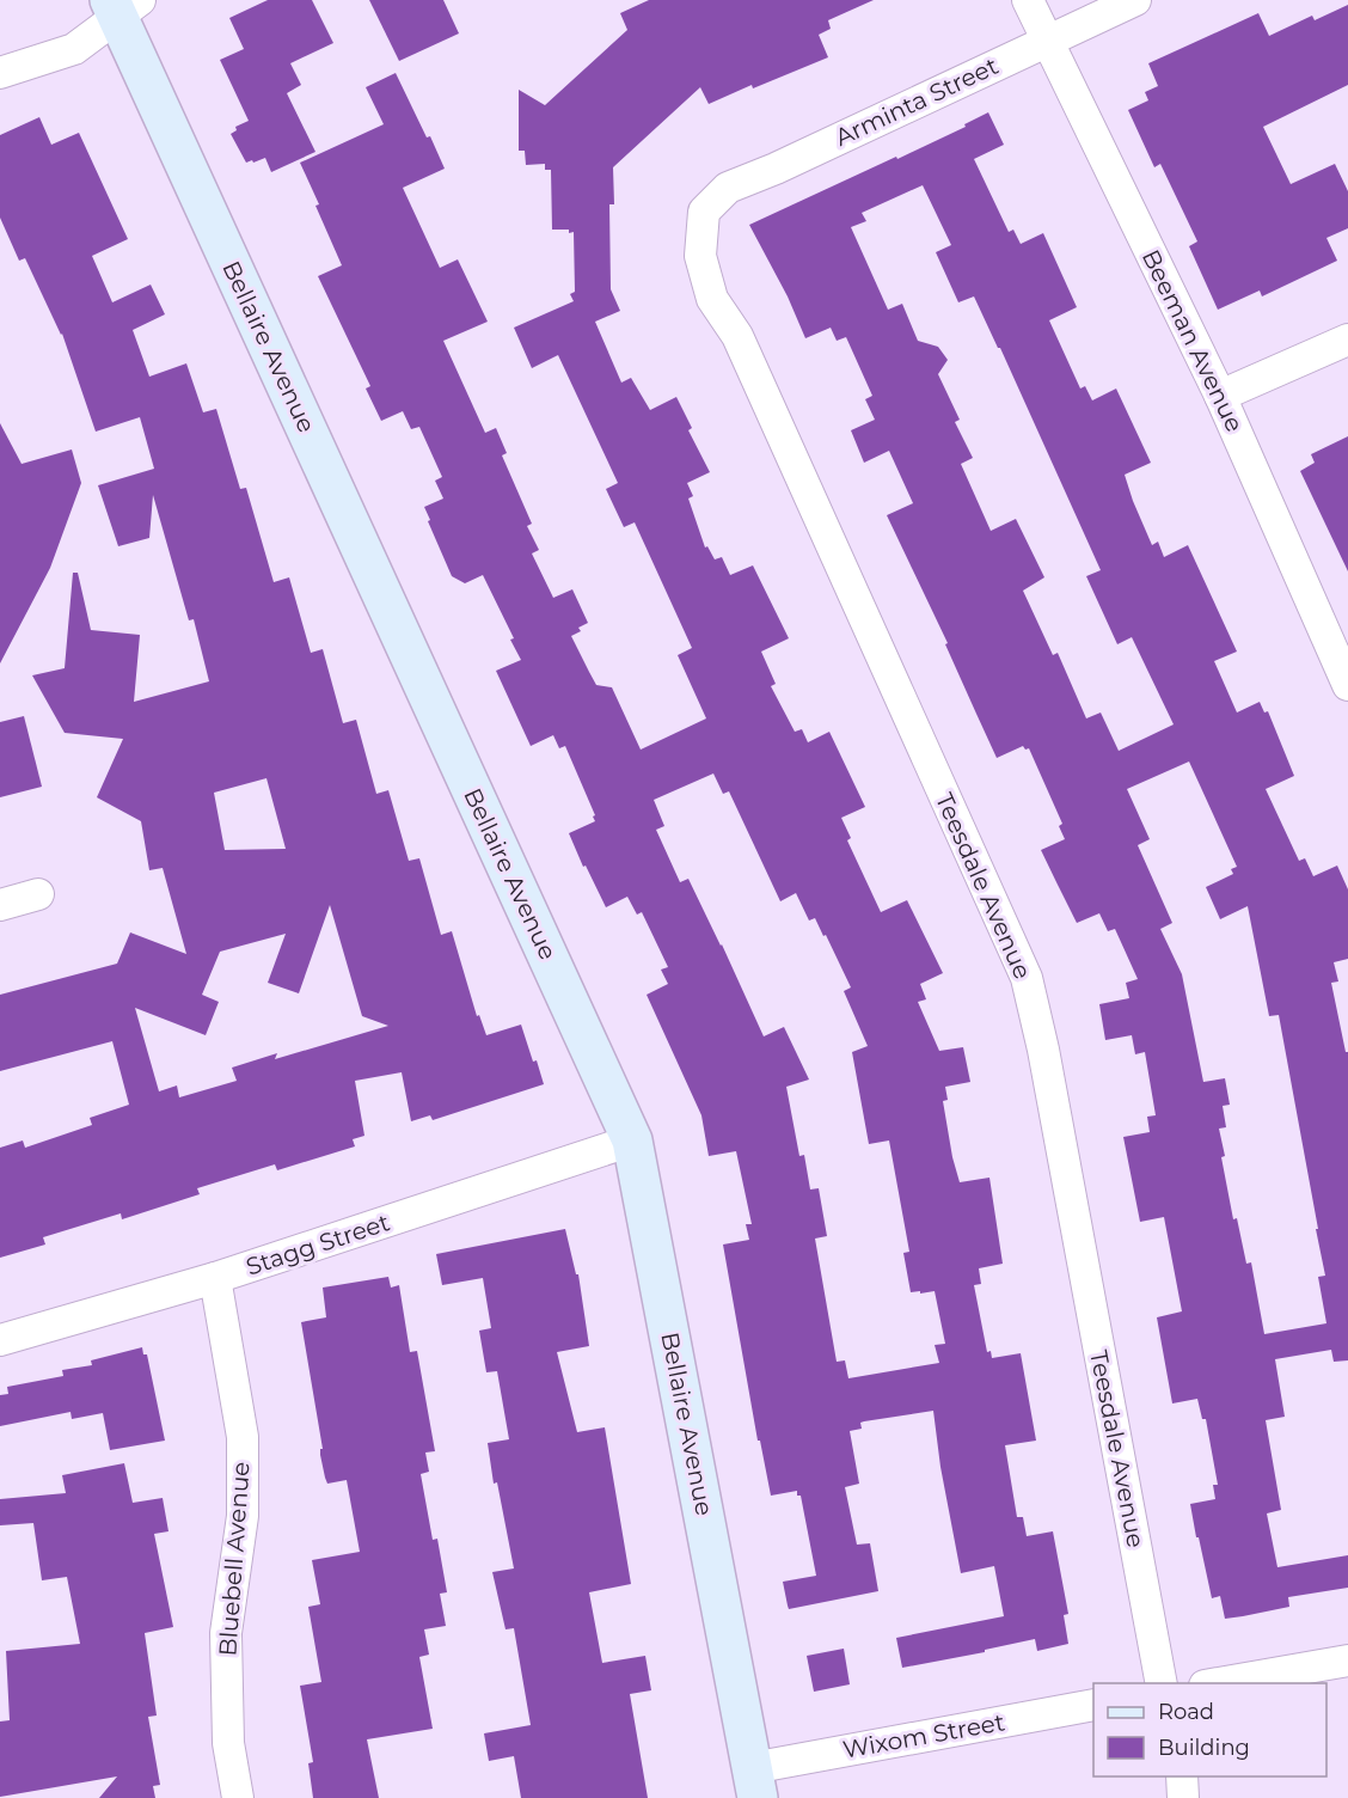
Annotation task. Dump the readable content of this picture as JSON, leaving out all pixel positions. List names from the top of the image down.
{
  "streets": {
    "street": [
      "Arminta Street",
      "Beeman Avenue",
      "Bellaire Avenue",
      "Teesdale Avenue",
      "Stagg Street",
      "Bluebell Avenue",
      "Wixom Street"
    ]
  },
  "crossings": [
    ["Arminta Street", "Beeman Avenue"],
    ["Arminta Street", "Teesdale Avenue"],
    ["Bellaire Avenue", "Stagg Street"],
    ["Bellaire Avenue", "Wixom Street"],
    ["Stagg Street", "Bluebell Avenue"]
  ],
  "legend": ["Road", "Building"]
}
